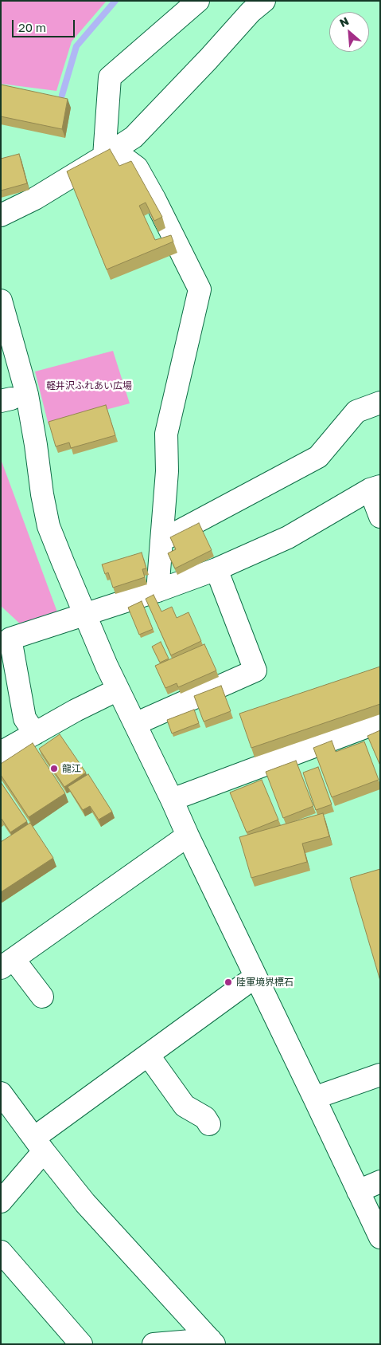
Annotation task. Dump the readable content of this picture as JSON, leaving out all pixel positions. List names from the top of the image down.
{
  "parks": ["軽井沢ふれあい広場"],
  "places": ["龍江", "陸軍境界標石"],
  "scale_bar": "20 m",
  "north": "top left"
}
